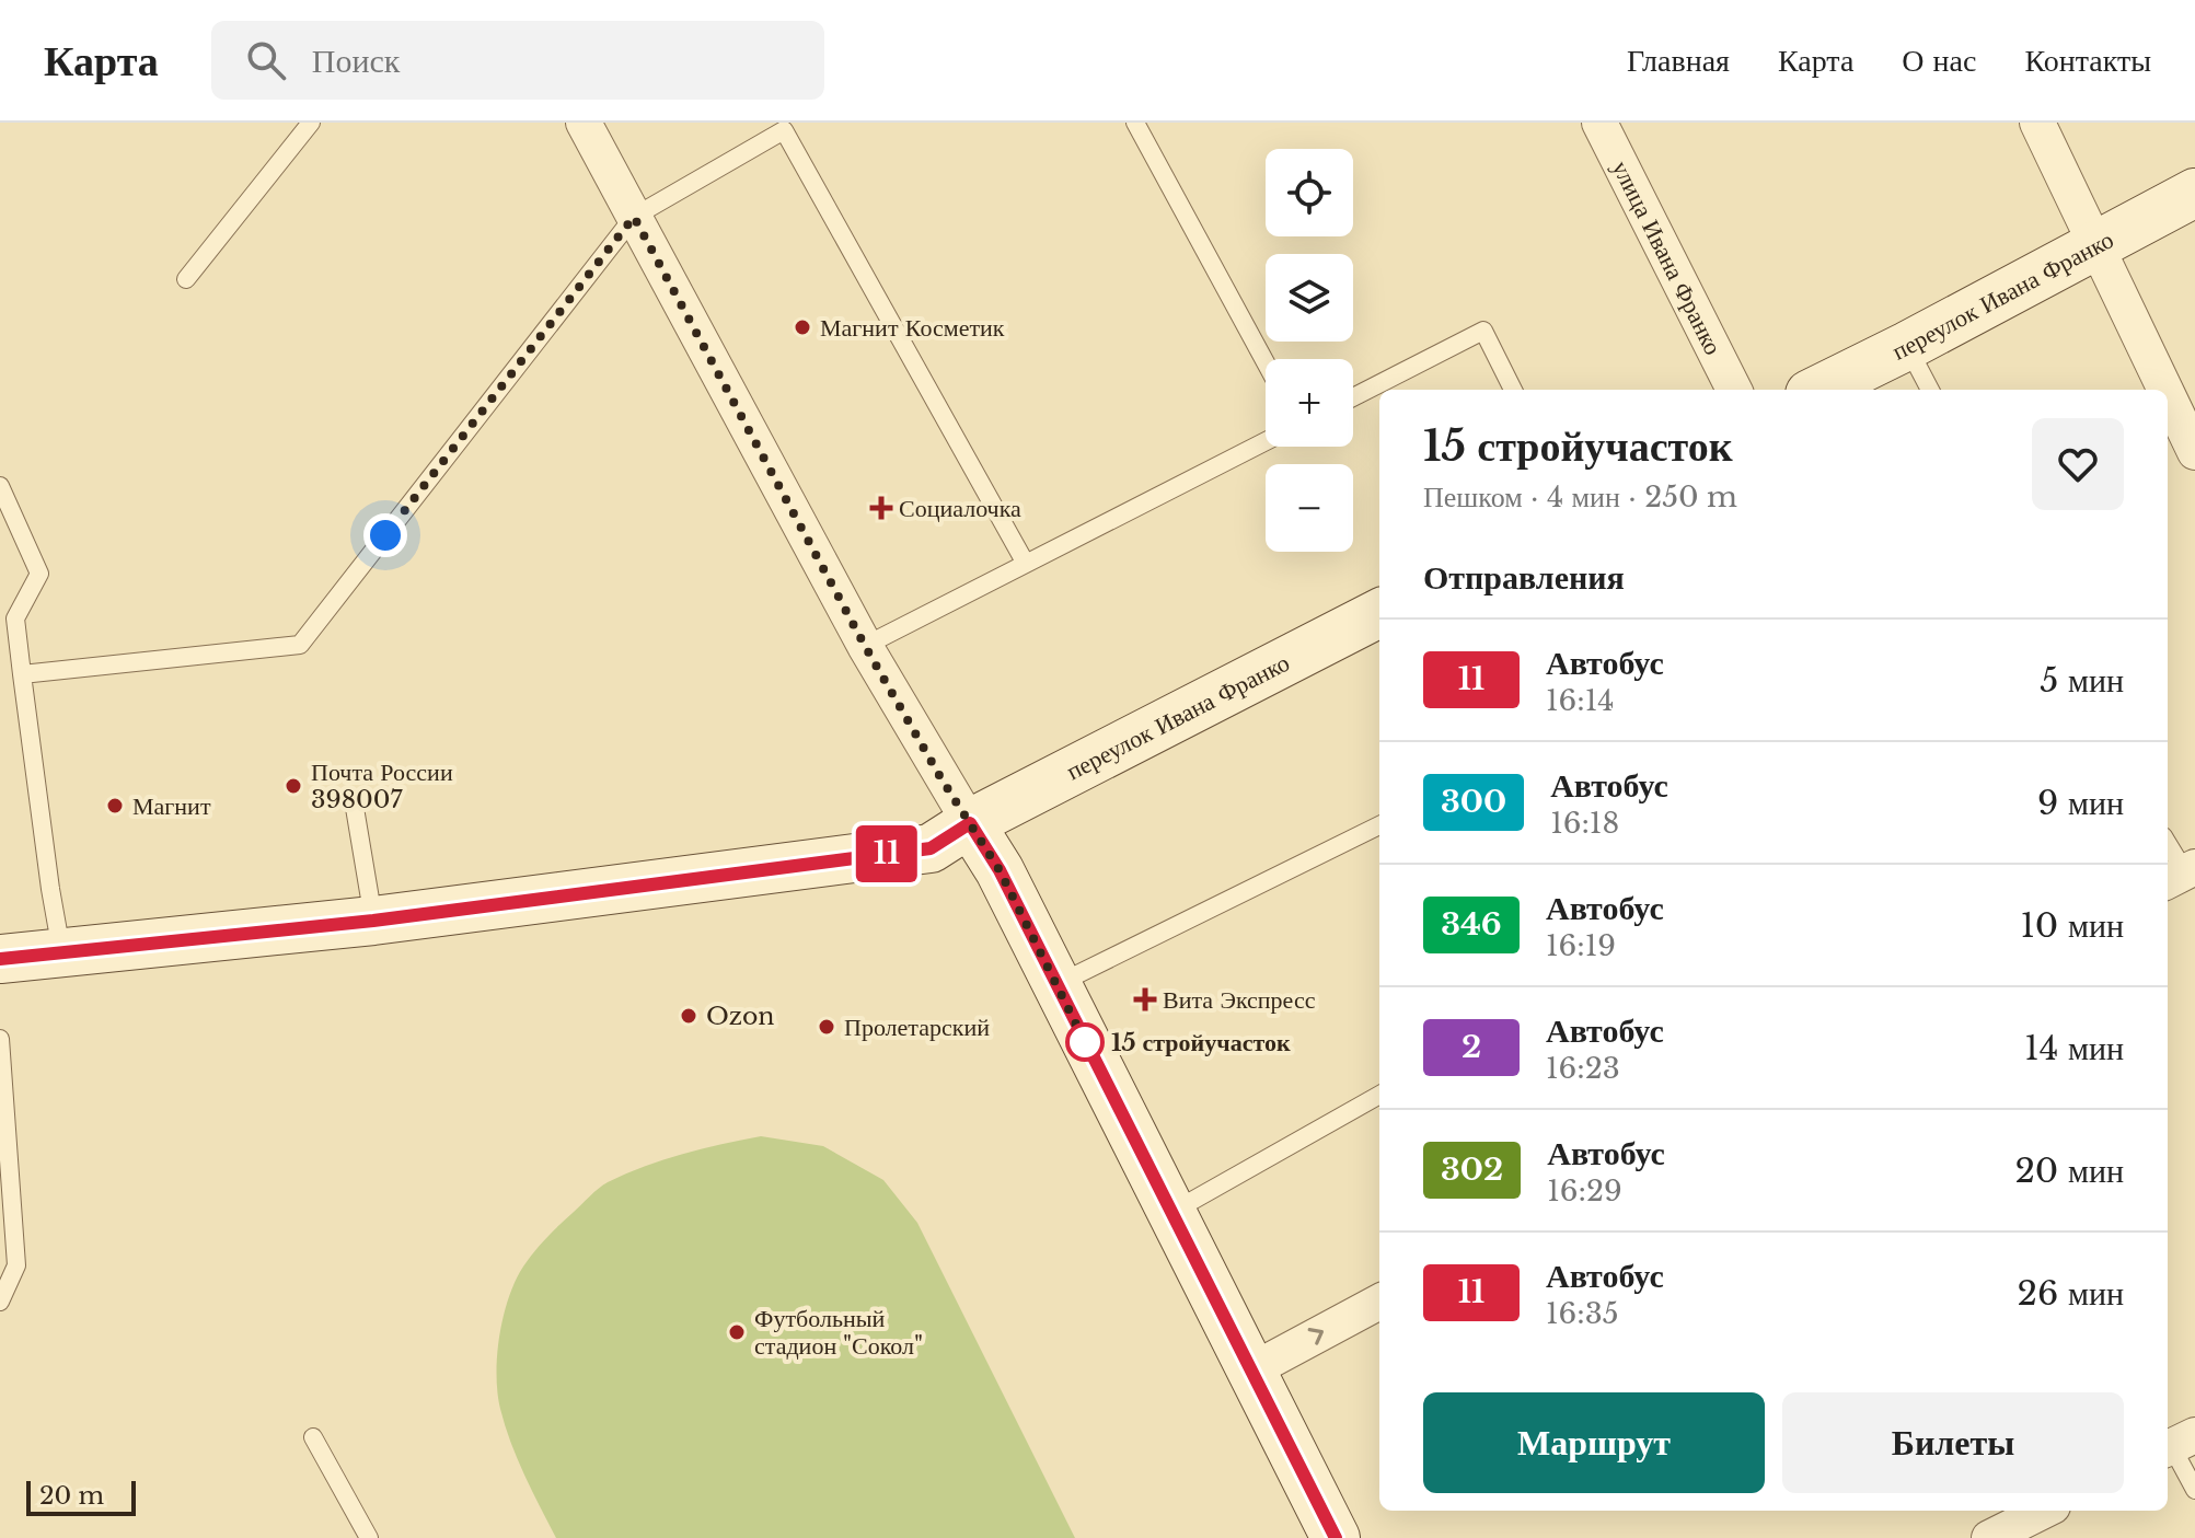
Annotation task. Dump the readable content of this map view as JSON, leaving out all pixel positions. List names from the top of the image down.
{
  "streets": {
    "street": ["улица Ивана Франко", "переулок Ивана Франко"]
  },
  "places": {
    "other": [
      "Магнит Косметик",
      "Почта России 398007",
      "Магнит",
      "Ozon",
      "Пролетарский",
      "15 стройучасток",
      "Футбольный стадион \"Сокол\""
    ],
    "health": ["Социалочка", "Вита Экспресс"]
  },
  "lines": ["bus line 11"],
  "scale_bar": "20 m",
  "page": {
    "header": "Карта",
    "search": "Поиск",
    "nav": [
      "Главная",
      "Карта",
      "О нас",
      "Контакты"
    ],
    "on_map": "11",
    "map_buttons": ["+", "−"],
    "heading": [
      ["15 стройучасток", "Пешком · 4 мин · 250 m"],
      "Отправления"
    ],
    "list": [
      {
        "mark": "11",
        "name": "Автобус",
        "note": "16:14",
        "value": "5 мин"
      },
      {
        "mark": "300",
        "name": "Автобус",
        "note": "16:18",
        "value": "9 мин"
      },
      {
        "mark": "346",
        "name": "Автобус",
        "note": "16:19",
        "value": "10 мин"
      },
      {
        "mark": "2",
        "name": "Автобус",
        "note": "16:23",
        "value": "14 мин"
      },
      {
        "mark": "302",
        "name": "Автобус",
        "note": "16:29",
        "value": "20 мин"
      },
      {
        "mark": "11",
        "name": "Автобус",
        "note": "16:35",
        "value": "26 мин"
      }
    ],
    "buttons": ["Маршрут", "Билеты"],
    "scale": "20 m"
  }
}
